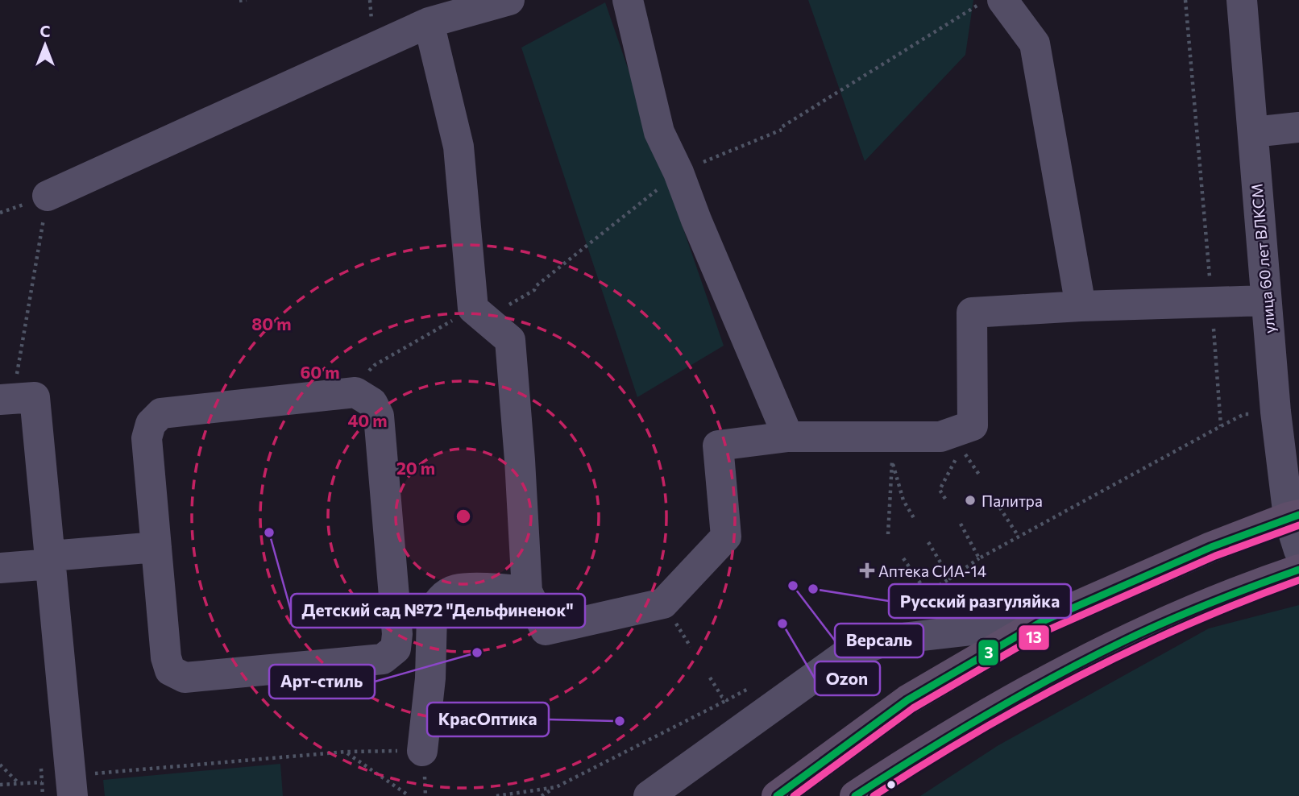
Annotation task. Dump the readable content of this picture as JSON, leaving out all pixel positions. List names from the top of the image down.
{
  "streets": {
    "street": ["улица 60 лет ВЛКСМ"]
  },
  "places": {
    "other": [
      "Палитра",
      "Детский сад №72 \"Дельфиненок\"",
      "Версаль",
      "Русский разгуляйка",
      "Ozon",
      "Арт-стиль",
      "КрасОптика"
    ],
    "health": ["Аптека СИА-14"]
  },
  "lines": ["transit line 3", "transit line 13"],
  "north": "top",
  "rings": [
    "80 m",
    "60 m",
    "40 m",
    "20 m"
  ]
}
